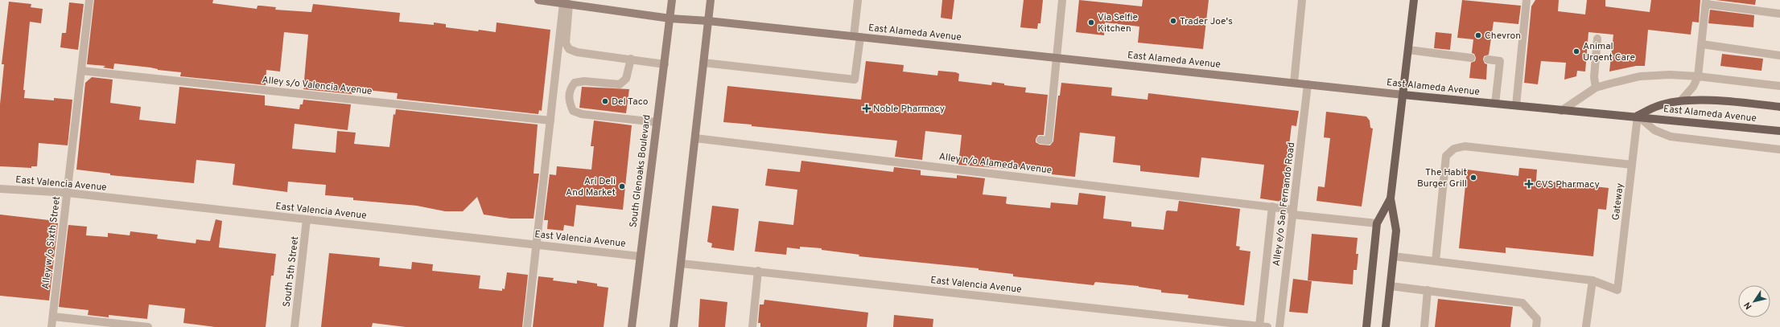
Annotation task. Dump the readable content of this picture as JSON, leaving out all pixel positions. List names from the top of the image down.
{
  "streets": {
    "main road": ["East Alameda Avenue", "South Glenoaks Boulevard"],
    "street": [
      "Alley s/o Valencia Avenue",
      "Alley n/o Alameda Avenue",
      "East Valencia Avenue",
      "Gateway",
      "Alley e/o San Fernando Road",
      "Alley w/o Sixth Street",
      "South 5th Street"
    ]
  },
  "crossings": [
    ["East Alameda Avenue", "South Glenoaks Boulevard"],
    ["East Alameda Avenue", "Gateway"],
    ["East Alameda Avenue", "Alley e/o San Fernando Road"],
    ["Alley s/o Valencia Avenue", "Alley w/o Sixth Street"],
    ["Alley n/o Alameda Avenue", "Alley e/o San Fernando Road"],
    ["South Glenoaks Boulevard", "East Valencia Avenue"],
    ["East Valencia Avenue", "Alley w/o Sixth Street"],
    ["East Valencia Avenue", "South 5th Street"]
  ],
  "places": {
    "other": [
      "Trader Joe's",
      "Via Selfie Kitchen",
      "Chevron",
      "Animal Urgent Care",
      "Del Taco",
      "The Habit Burger Grill",
      "Ari Deli And Market"
    ],
    "health": ["Noble Pharmacy", "CVS Pharmacy"]
  },
  "north": "bottom left"
}
